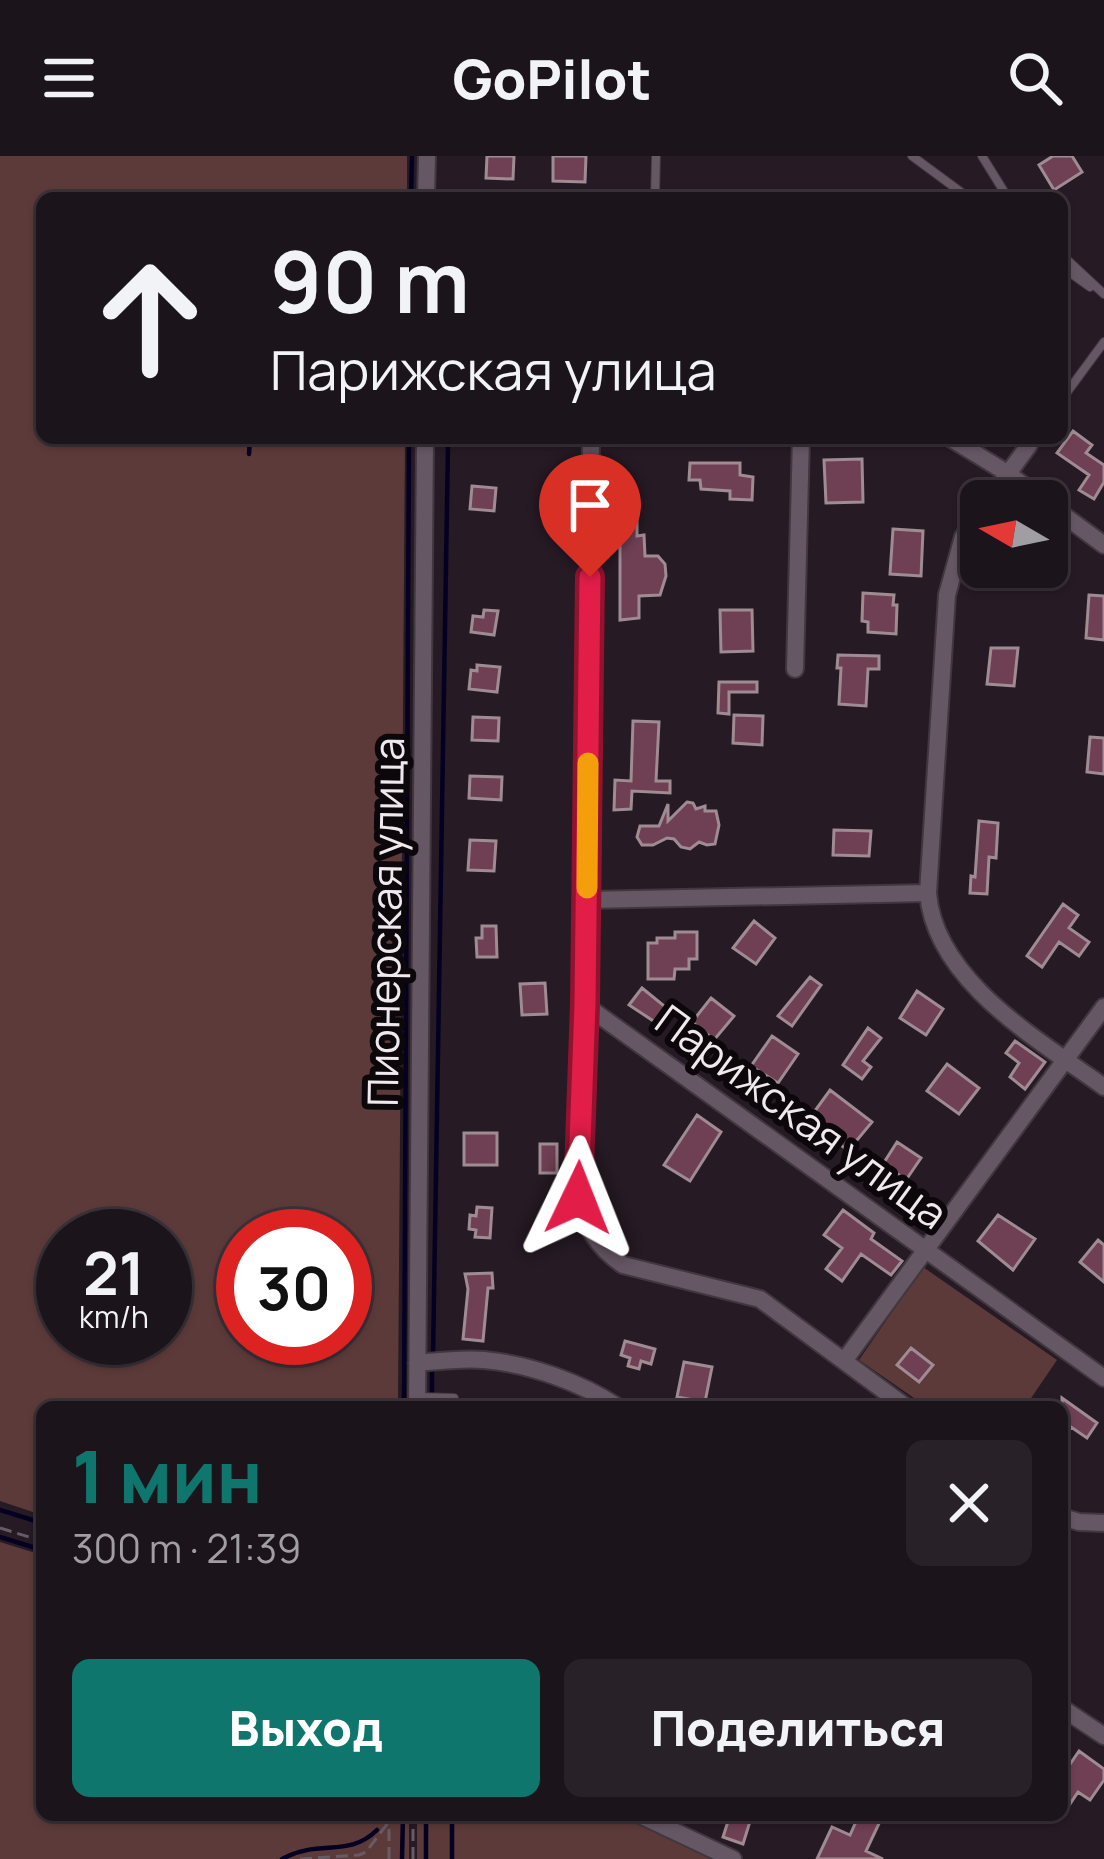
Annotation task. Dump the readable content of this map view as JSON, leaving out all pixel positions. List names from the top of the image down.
{
  "streets": {
    "street": ["Пионерская улица", "Парижская улица"]
  },
  "north": "left",
  "page": {
    "header": "GoPilot",
    "turn": ["90 m", "Парижская улица"],
    "speed": "21 km/h",
    "limit": "30",
    "heading": ["1 мин", "300 m · 21:39"],
    "buttons": ["Выход", "Поделиться"]
  }
}
